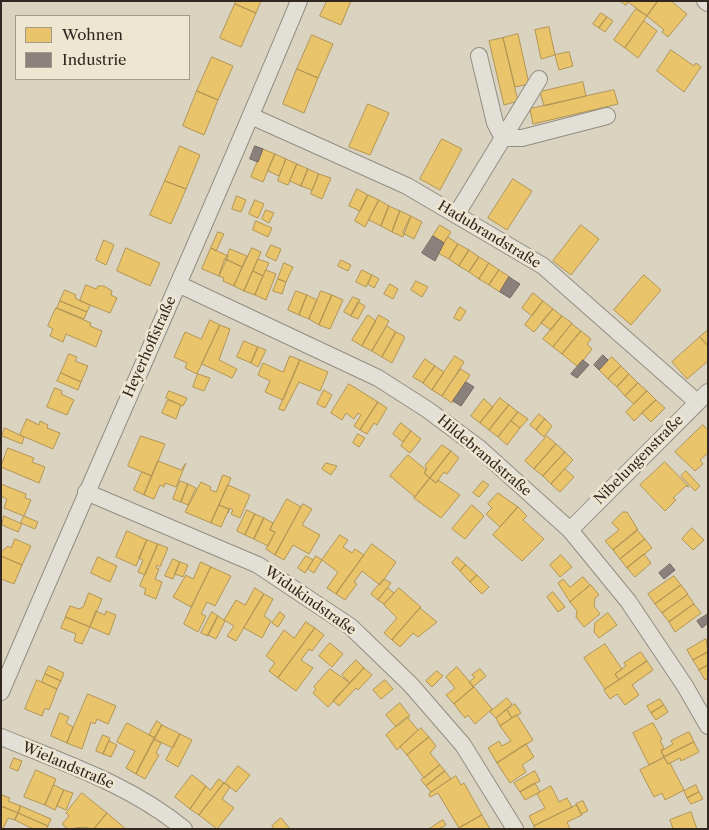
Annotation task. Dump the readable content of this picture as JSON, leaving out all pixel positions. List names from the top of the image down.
{
  "streets": {
    "street": [
      "Hadubrandstraße",
      "Heyerhoffstraße",
      "Hildebrandstraße",
      "Nibelungenstraße",
      "Widukindstraße",
      "Wielandstraße"
    ]
  },
  "crossings": [
    ["Hadubrandstraße", "Heyerhoffstraße"],
    ["Hadubrandstraße", "Nibelungenstraße"],
    ["Heyerhoffstraße", "Hildebrandstraße"],
    ["Heyerhoffstraße", "Widukindstraße"],
    ["Hildebrandstraße", "Nibelungenstraße"]
  ],
  "legend": ["Wohnen", "Industrie"]
}
